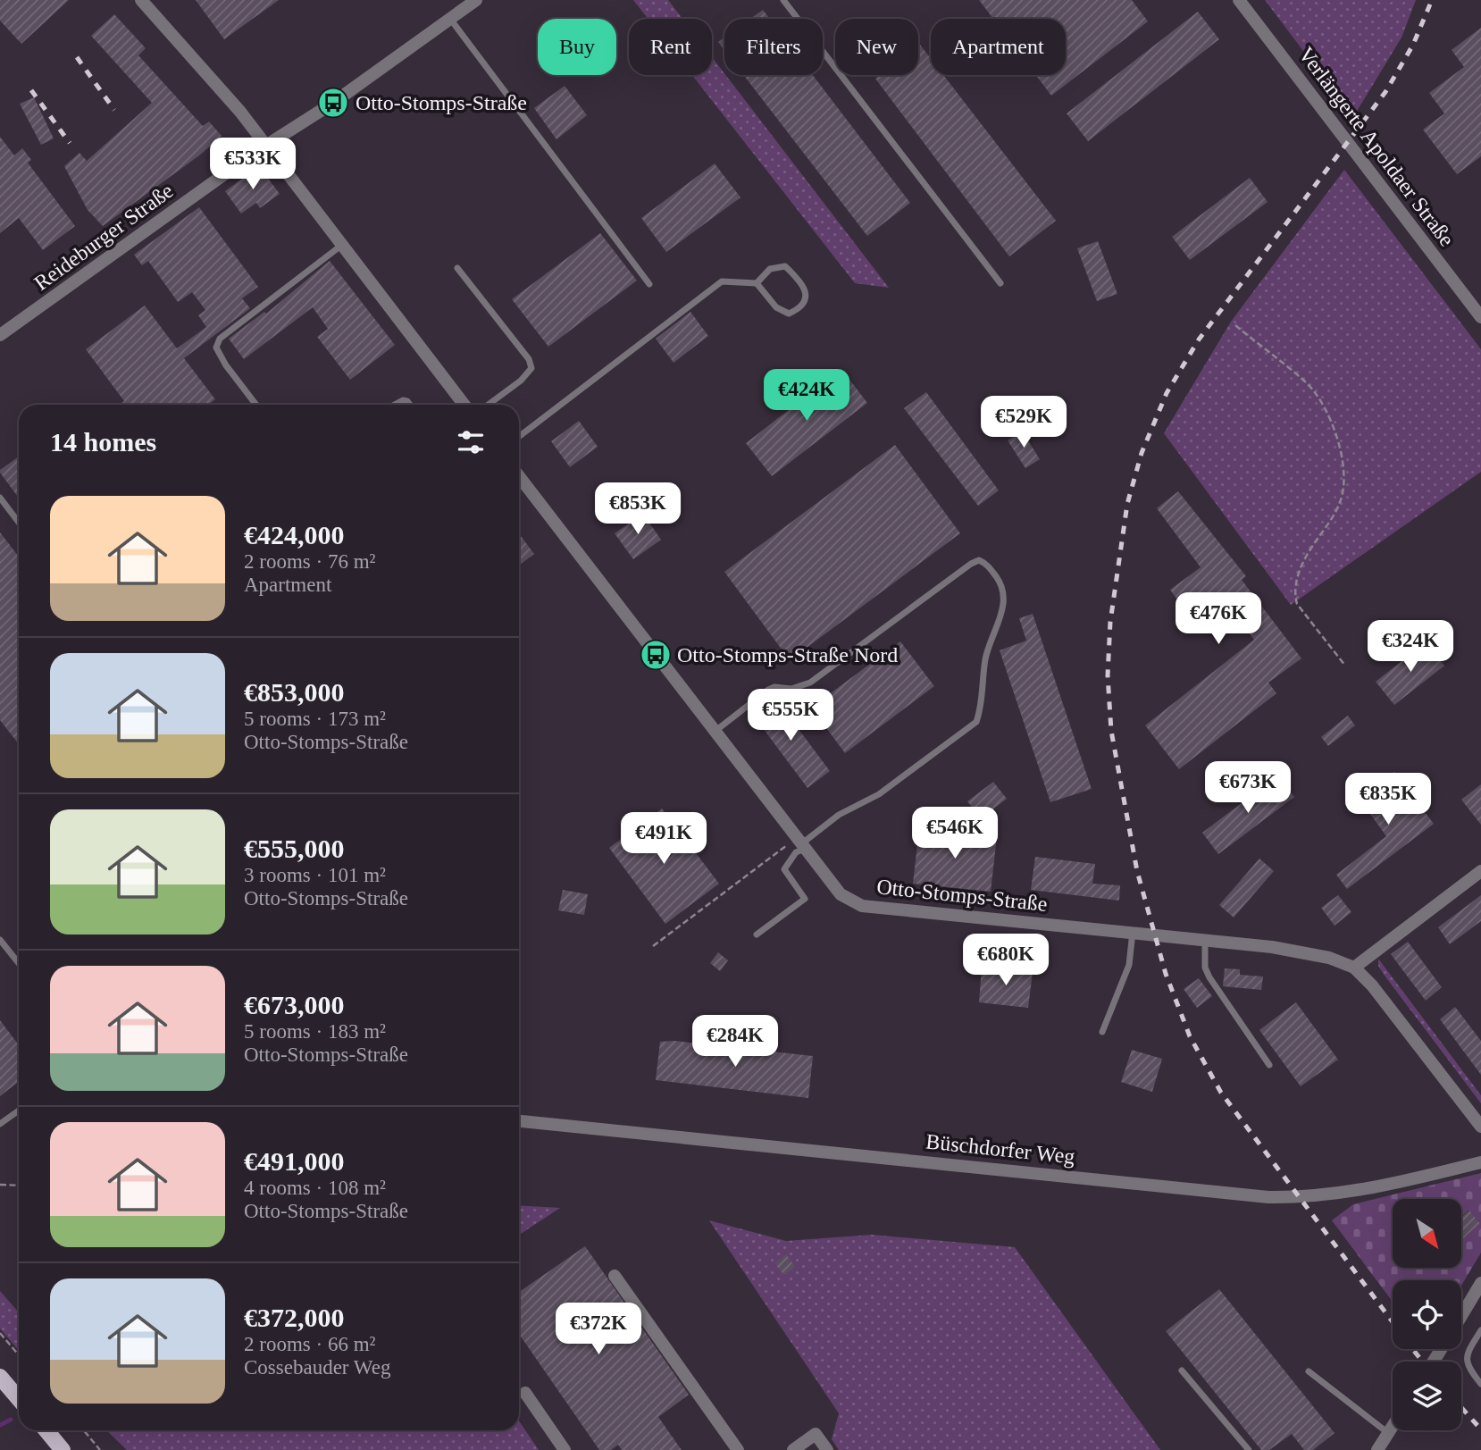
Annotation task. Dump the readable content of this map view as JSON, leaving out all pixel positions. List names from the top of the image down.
{
  "streets": {
    "street": [
      "Verlängerte Apoldaer Straße",
      "Reideburger Straße",
      "Otto-Stomps-Straße",
      "Büschdorfer Weg"
    ]
  },
  "places": {
    "bus stop": ["Otto-Stomps-Straße", "Otto-Stomps-Straße Nord"]
  },
  "north": "bottom right",
  "page": {
    "chip": [
      "Buy",
      "Rent",
      "Filters",
      "New",
      "Apartment"
    ],
    "price": [
      "€533K",
      "€424K",
      "€529K",
      "€853K",
      "€476K",
      "€324K",
      "€555K",
      "€673K",
      "€835K",
      "€546K",
      "€491K",
      "€680K",
      "€284K",
      "€372K"
    ],
    "heading": "14 homes",
    "list": [
      {
        "name": "€424,000",
        "note": "2 rooms · 76 m² · Apartment"
      },
      {
        "name": "€853,000",
        "note": "5 rooms · 173 m² · Otto-Stomps-Straße"
      },
      {
        "name": "€555,000",
        "note": "3 rooms · 101 m² · Otto-Stomps-Straße"
      },
      {
        "name": "€673,000",
        "note": "5 rooms · 183 m² · Otto-Stomps-Straße"
      },
      {
        "name": "€491,000",
        "note": "4 rooms · 108 m² · Otto-Stomps-Straße"
      },
      {
        "name": "€372,000",
        "note": "2 rooms · 66 m² · Cossebauder Weg"
      }
    ]
  }
}
